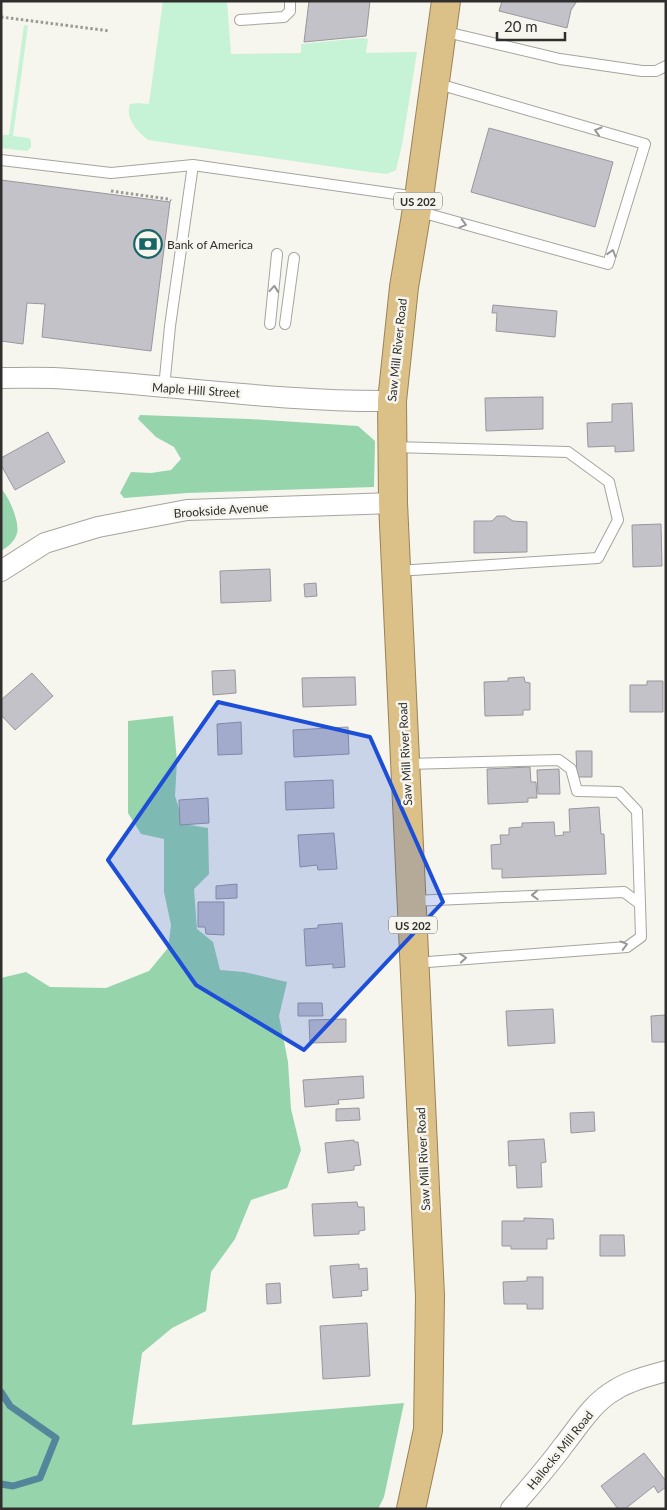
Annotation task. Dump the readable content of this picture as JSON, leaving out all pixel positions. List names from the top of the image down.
{
  "streets": {
    "highway": ["US 202", "Saw Mill River Road"],
    "street": ["Maple Hill Street", "Brookside Avenue", "Hallocks Mill Road"]
  },
  "crossings": [
    ["Saw Mill River Road", "Maple Hill Street"],
    ["Saw Mill River Road", "Brookside Avenue"]
  ],
  "places": {
    "bank": ["Bank of America"]
  },
  "scale_bar": "20 m"
}
